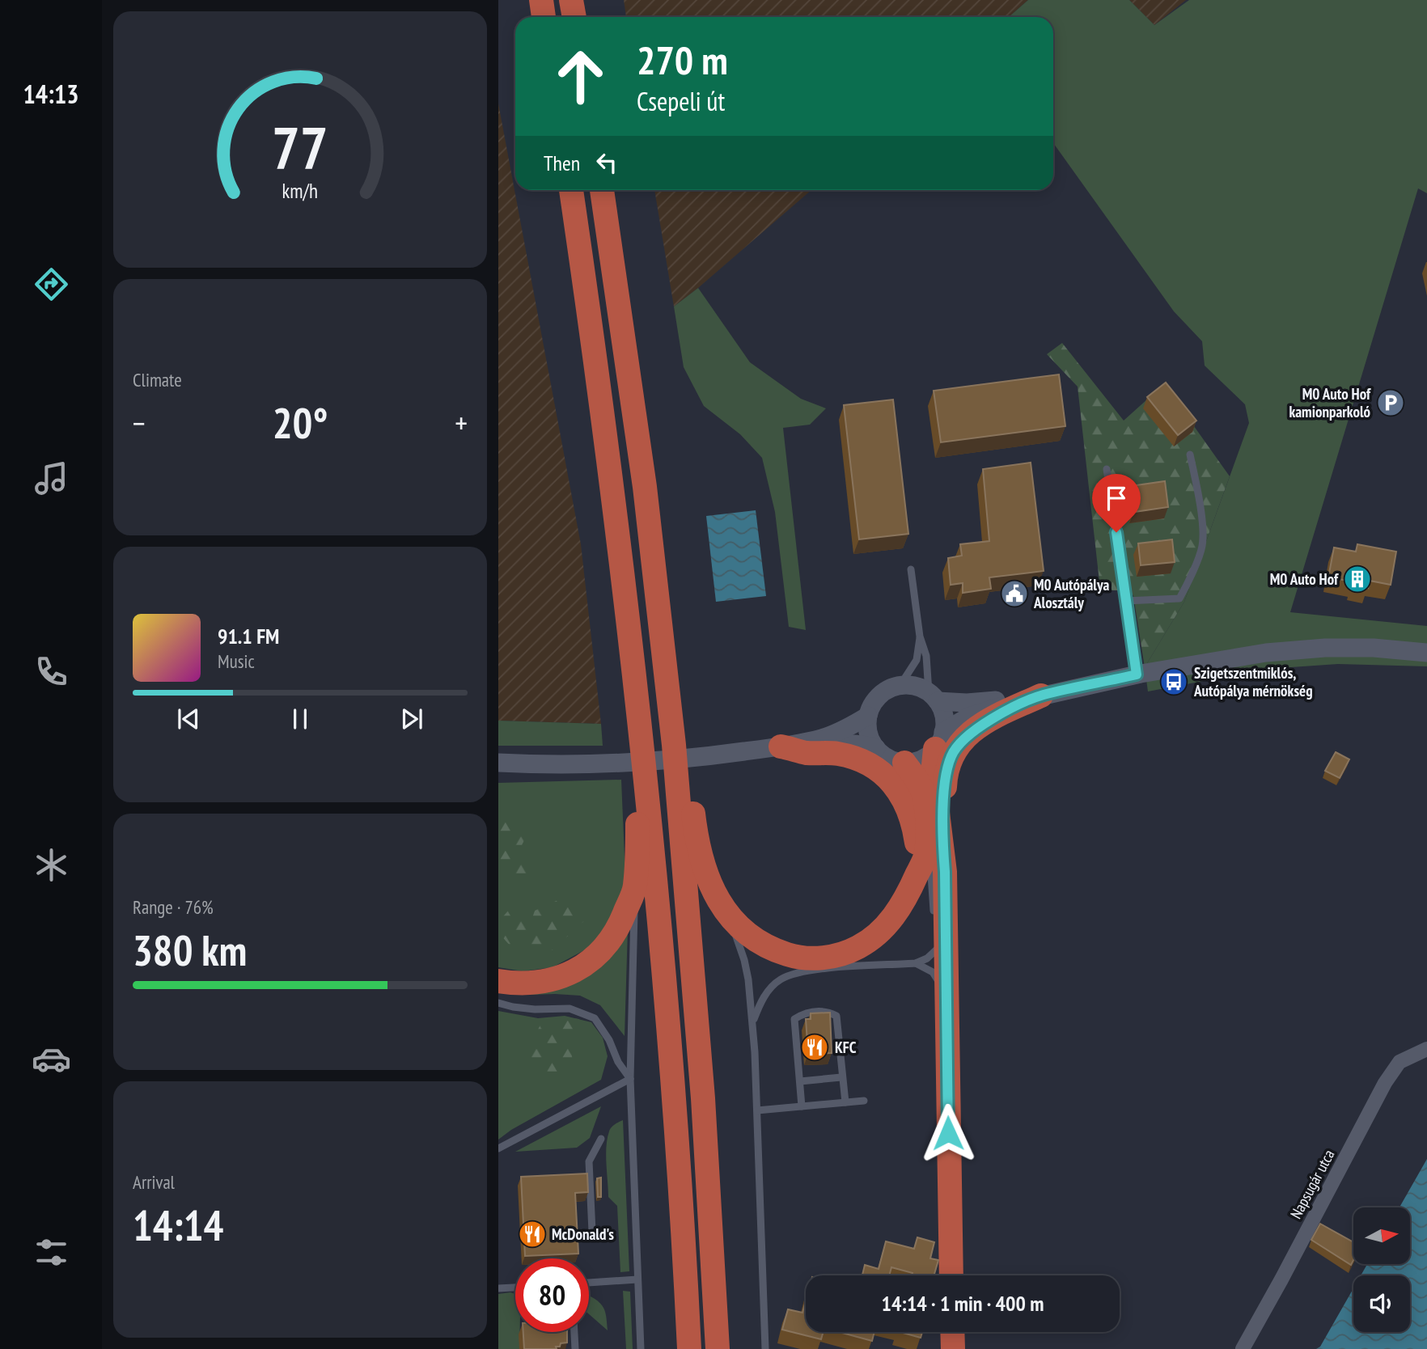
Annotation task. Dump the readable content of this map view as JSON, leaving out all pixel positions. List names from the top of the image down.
{
  "streets": {
    "street": ["Napsugár utca"]
  },
  "places": {
    "parking": ["M0 Auto Hof kamionparkoló"],
    "building": ["M0 Auto Hof"],
    "public building": ["M0 Autópálya Alosztály"],
    "bus stop": ["Szigetszentmiklós, Autópálya mérnökség"],
    "restaurant": ["KFC", "McDonald's"]
  },
  "north": "right",
  "page": {
    "tabs": "14:13",
    "turn": ["270 m", "Csepeli út"],
    "then": "Then",
    "tile": [
      "Climate",
      ["Range · 76%", "380 km"],
      ["Arrival", "14:14"]
    ],
    "heat": ["−", "20°", "+"],
    "song": ["91.1 FM", "Music"],
    "limit": "80",
    "trip": "14:14 · 1 min · 400 m",
    "gauge": ["77", "km/h"]
  }
}
